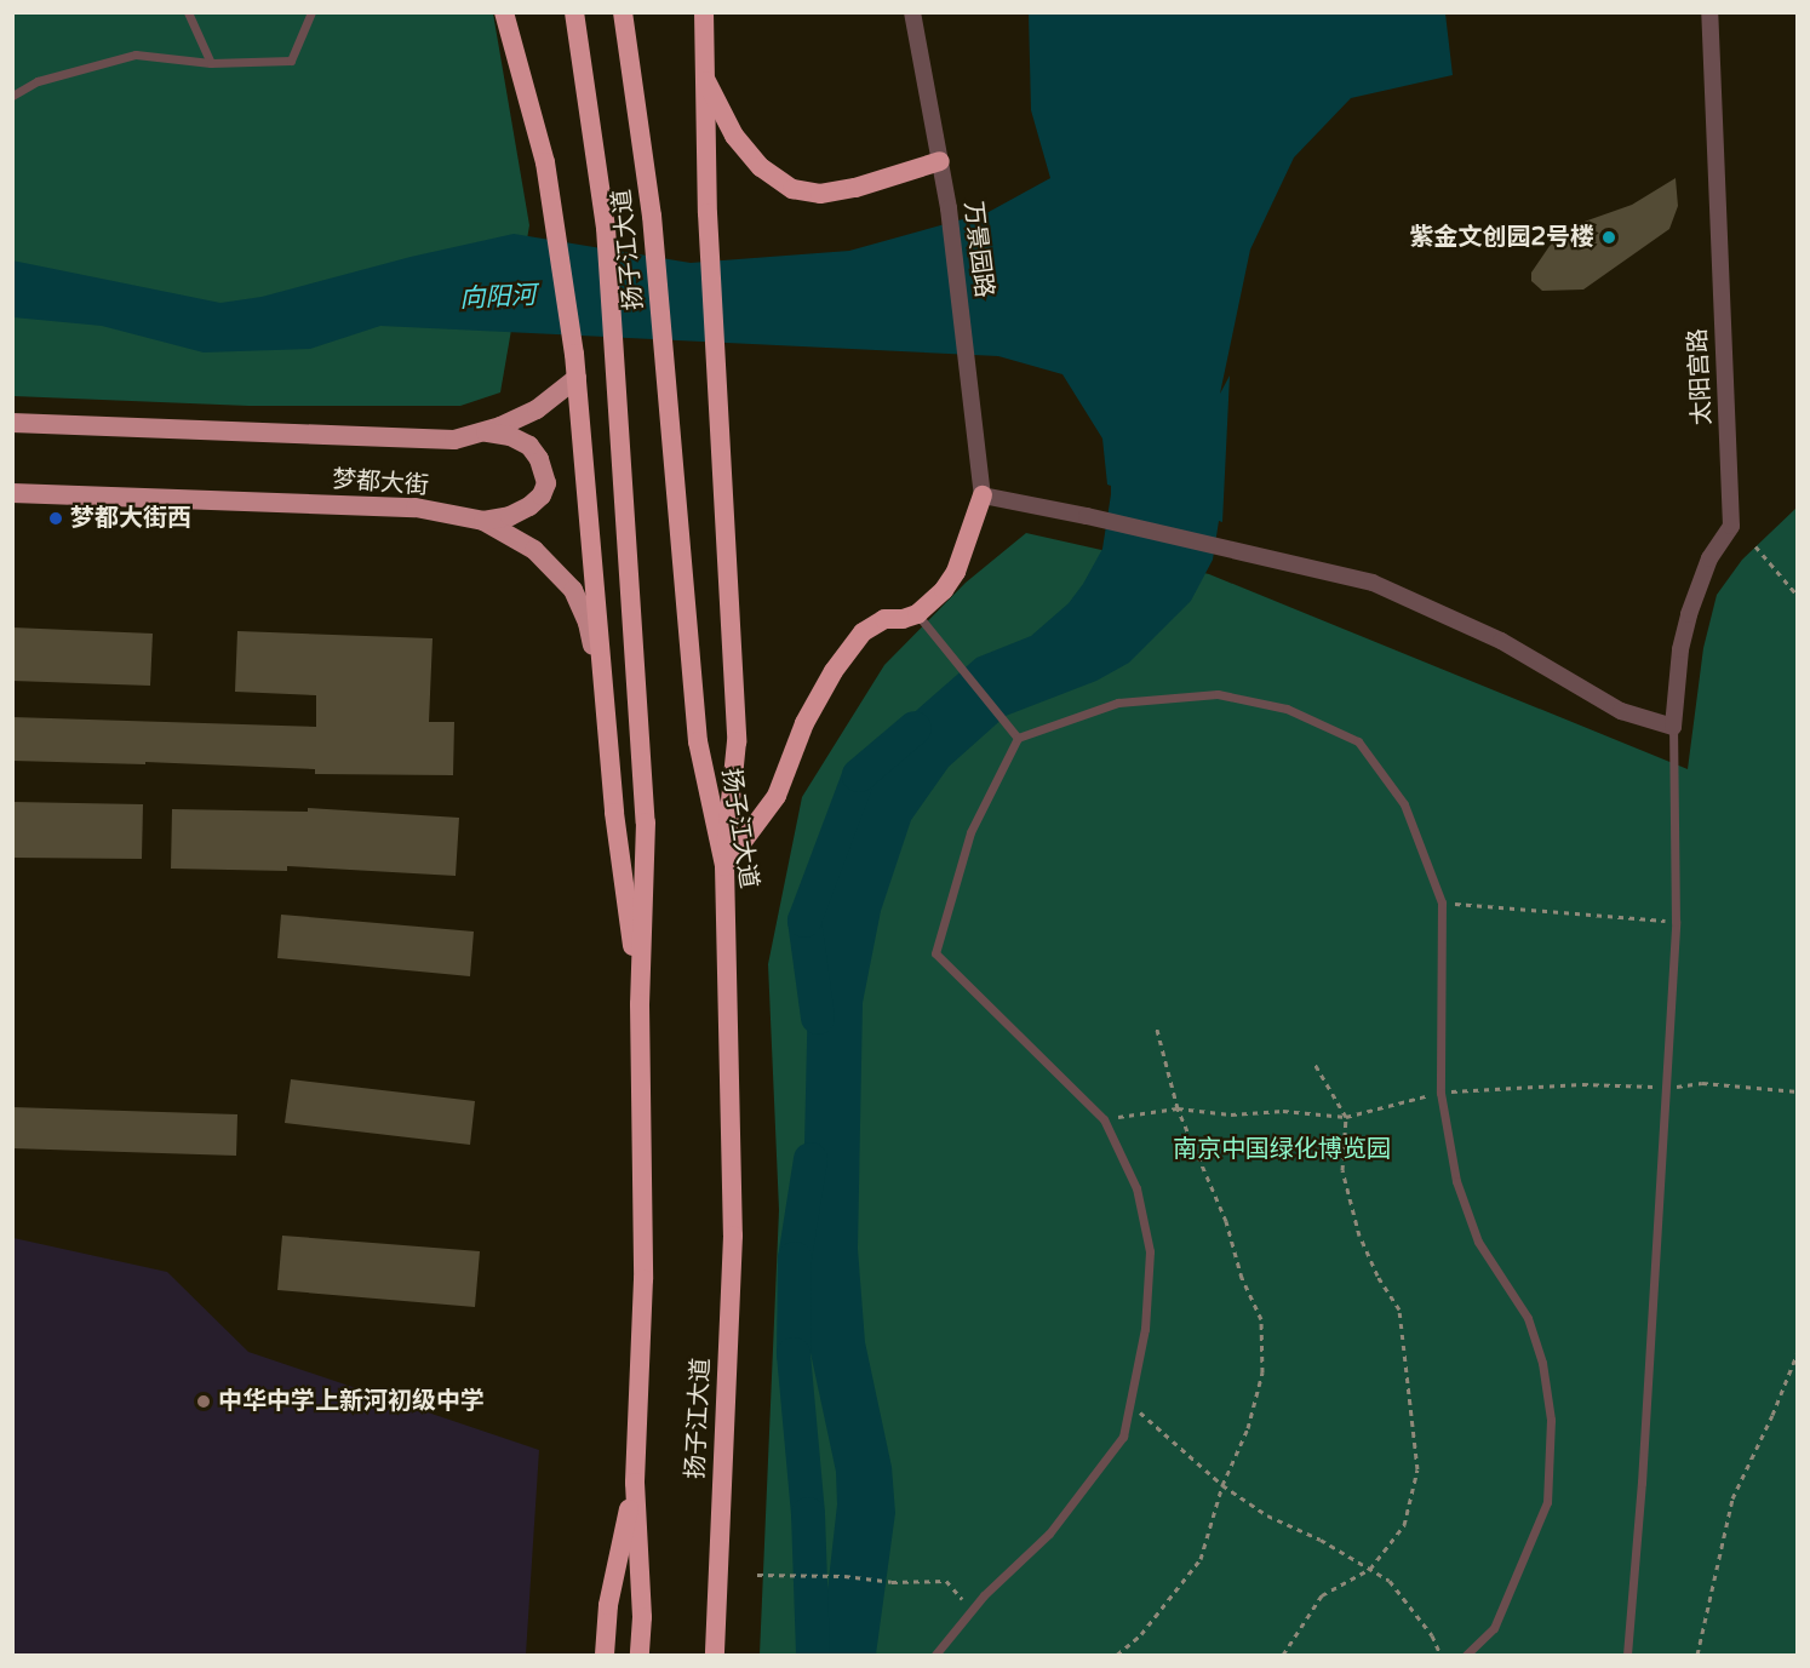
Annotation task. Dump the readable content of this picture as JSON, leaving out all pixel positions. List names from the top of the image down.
{
  "streets": {
    "highway": ["扬子江大道"],
    "main road": ["梦都大街"],
    "street": ["万景园路", "太阳宫路"]
  },
  "water": ["向阳河"],
  "parks": ["南京中国绿化博览园"],
  "places": ["紫金文创园2号楼", "梦都大街西", "中华中学上新河初级中学"]
}
